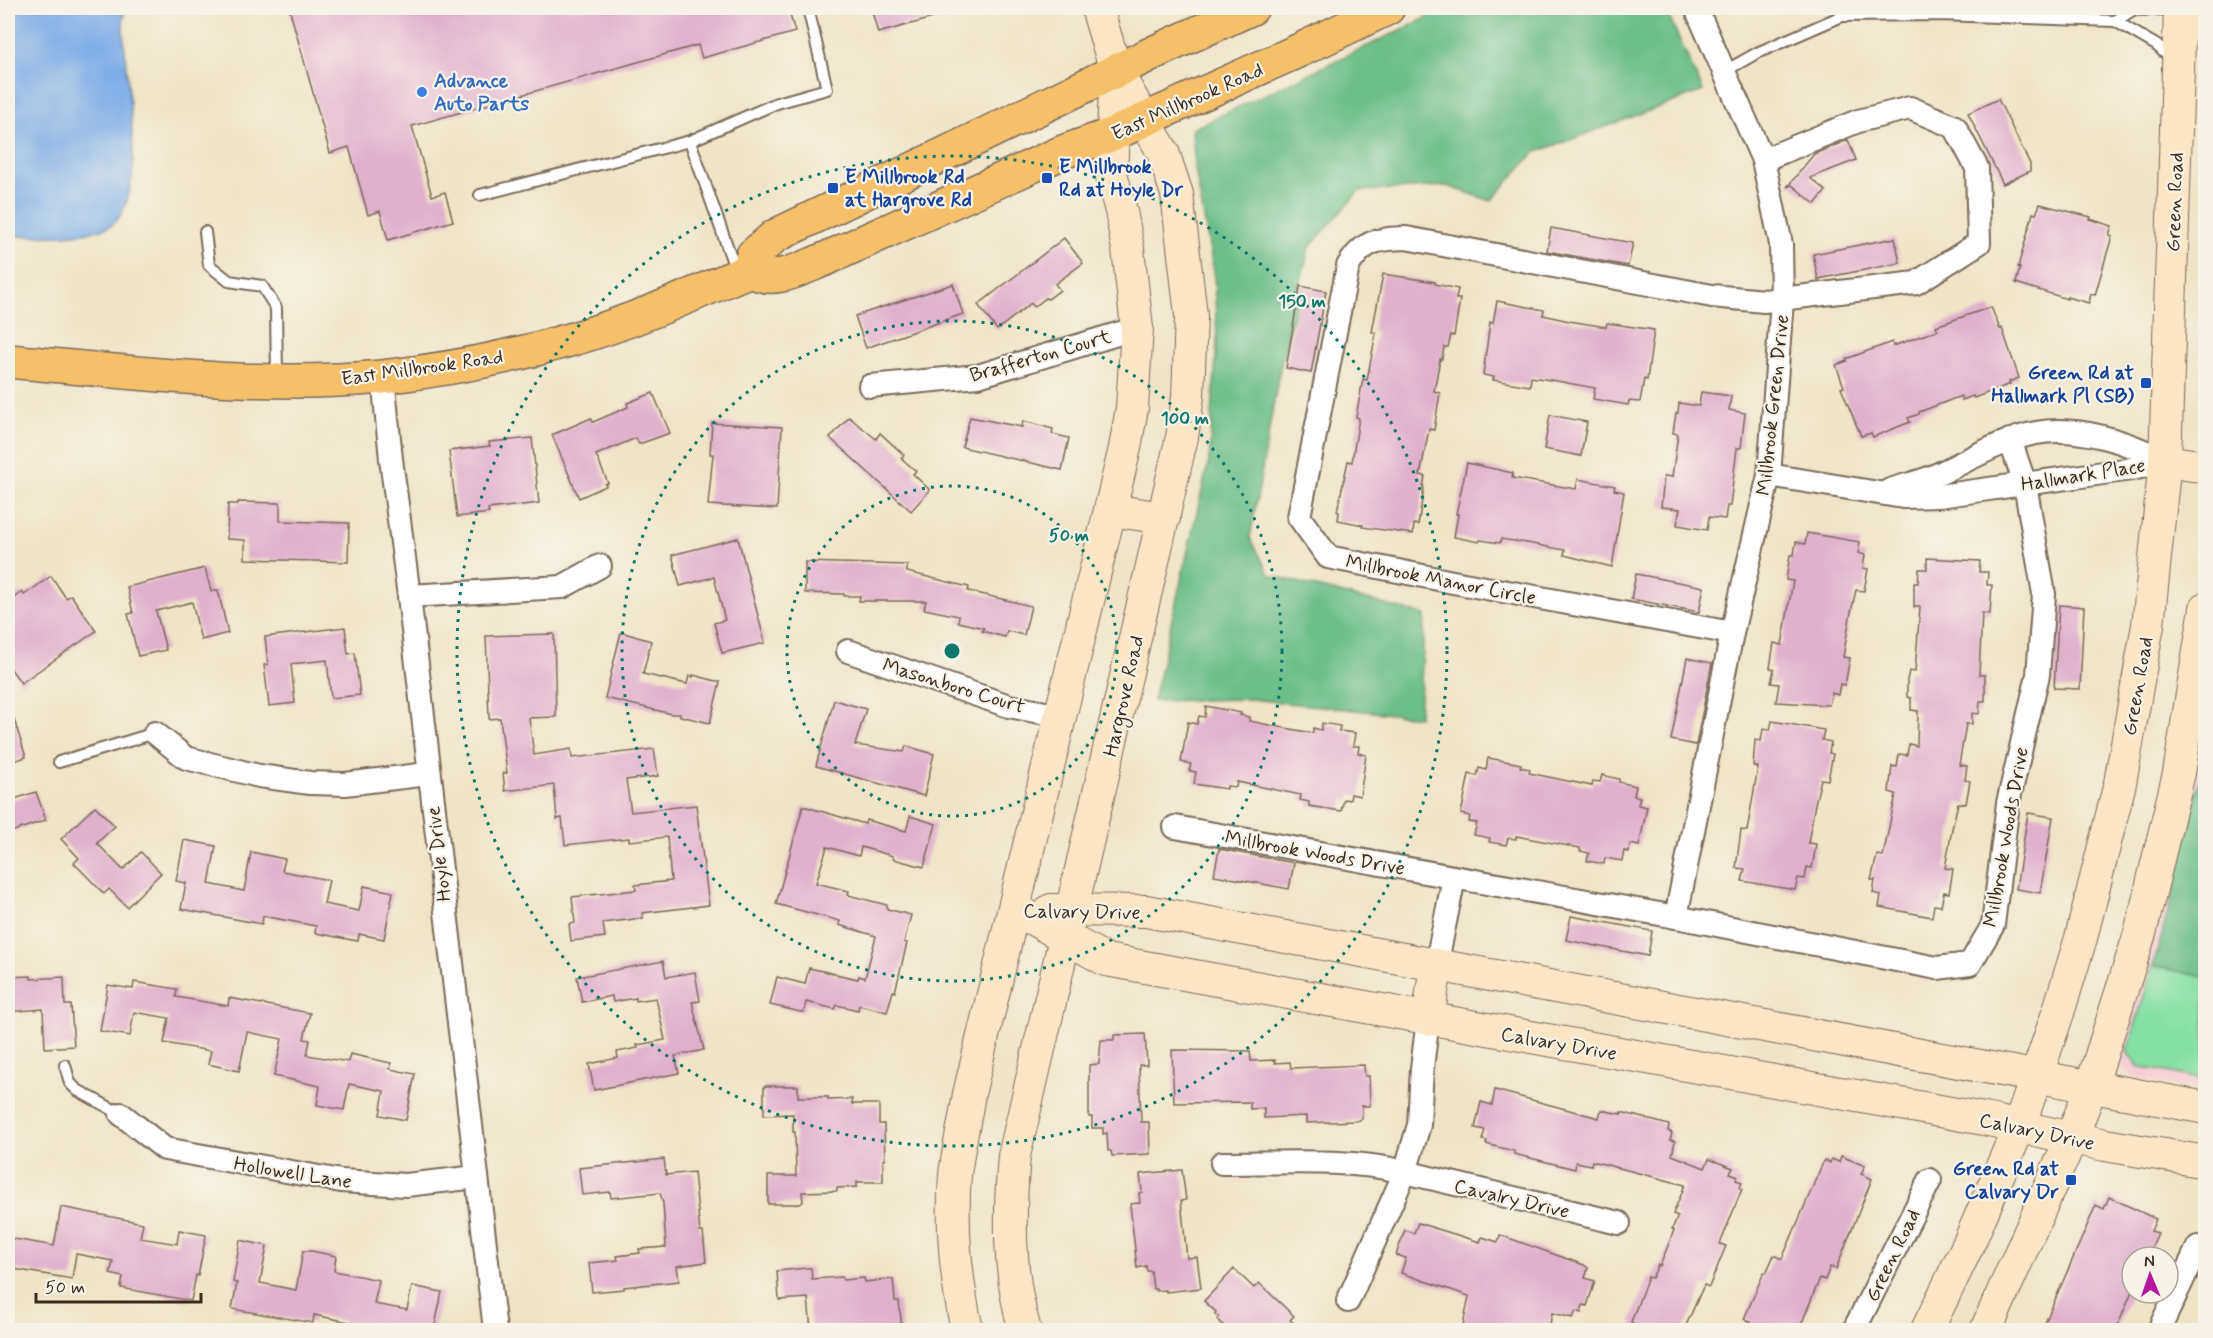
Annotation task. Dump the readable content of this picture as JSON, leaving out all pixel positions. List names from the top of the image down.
{
  "streets": {
    "main road": ["East Millbrook Road"],
    "street": [
      "Green Road",
      "Brafferton Court",
      "Millbrook Green Drive",
      "Hallmark Place",
      "Millbrook Manor Circle",
      "Masonboro Court",
      "Hargrove Road",
      "Millbrook Woods Drive",
      "Hoyle Drive",
      "Calvary Drive",
      "Hollowell Lane",
      "Cavalry Drive"
    ]
  },
  "crossings": [
    ["East Millbrook Road", "Hargrove Road"],
    ["East Millbrook Road", "Hoyle Drive"],
    ["Green Road", "Hallmark Place"],
    ["Green Road", "Calvary Drive"],
    ["Brafferton Court", "Hargrove Road"],
    ["Millbrook Green Drive", "Hallmark Place"],
    ["Millbrook Green Drive", "Millbrook Manor Circle"],
    ["Millbrook Green Drive", "Millbrook Woods Drive"],
    ["Hallmark Place", "Millbrook Woods Drive"],
    ["Masonboro Court", "Hargrove Road"],
    ["Hargrove Road", "Calvary Drive"],
    ["Hoyle Drive", "Hollowell Lane"]
  ],
  "places": {
    "other": ["Advance Auto Parts"],
    "transit": [
      "E Millbrook Rd at Hoyle Dr",
      "E Millbrook Rd at Hargrove Rd",
      "Green Rd at Hallmark Pl (SB)",
      "Green Rd at Calvary Dr"
    ]
  },
  "scale_bar": "50 m",
  "north": "top",
  "rings": ["150 m", "100 m", "50 m"]
}
